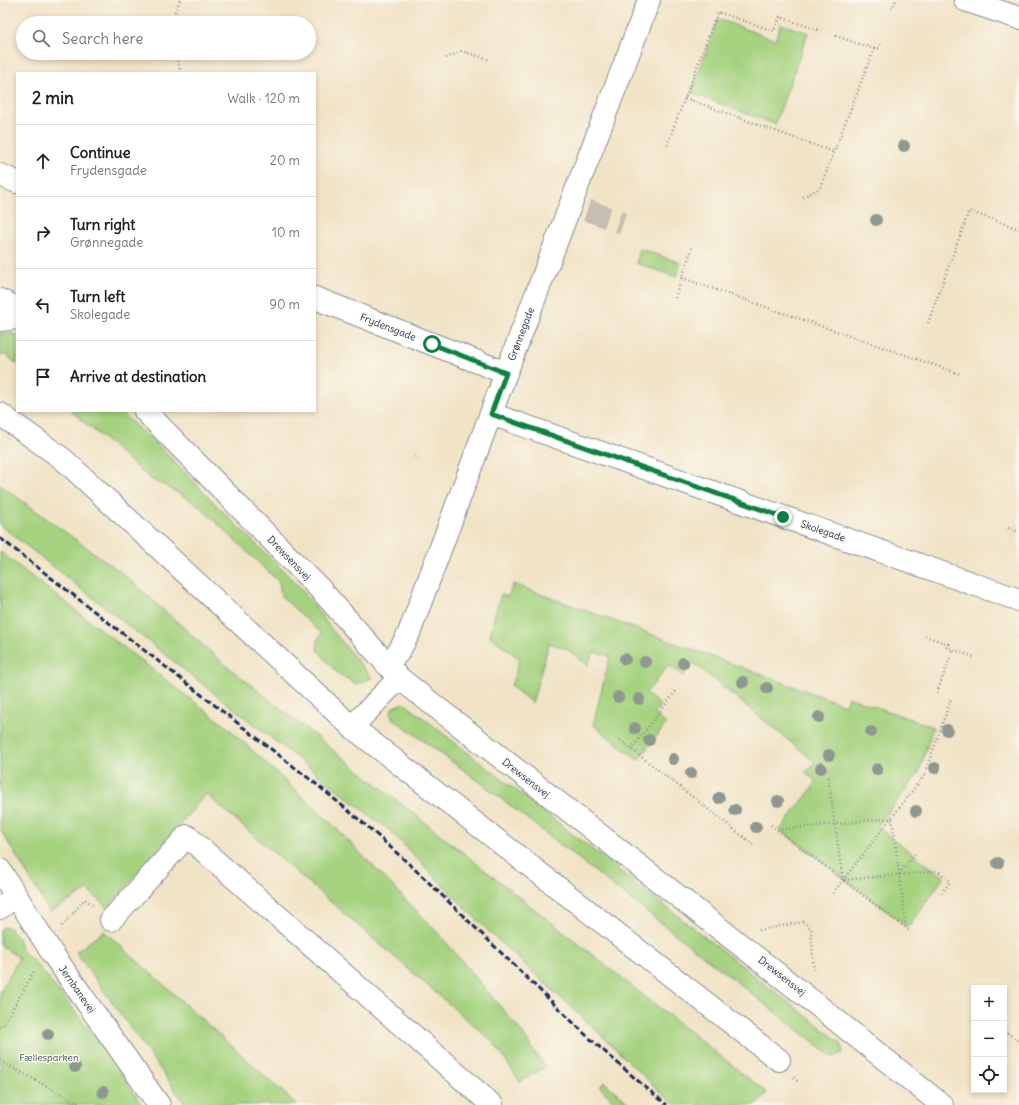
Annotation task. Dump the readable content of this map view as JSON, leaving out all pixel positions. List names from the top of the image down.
{
  "streets": {
    "street": [
      "Frydensgade",
      "Grønnegade",
      "Skolegade",
      "Drewsensvej",
      "Jernbanevej"
    ]
  },
  "crossings": [
    ["Frydensgade", "Grønnegade"],
    ["Grønnegade", "Skolegade"],
    ["Grønnegade", "Drewsensvej"]
  ],
  "parks": ["Fællesparken"],
  "page": {
    "search": "Search here",
    "heading": ["2 min", "Walk · 120 m"],
    "list": [
      ["Continue", "Frydensgade", "20 m"],
      ["Turn right", "Grønnegade", "10 m"],
      ["Turn left", "Skolegade", "90 m"],
      "Arrive at destination"
    ],
    "map_buttons": ["+", "−"]
  }
}
